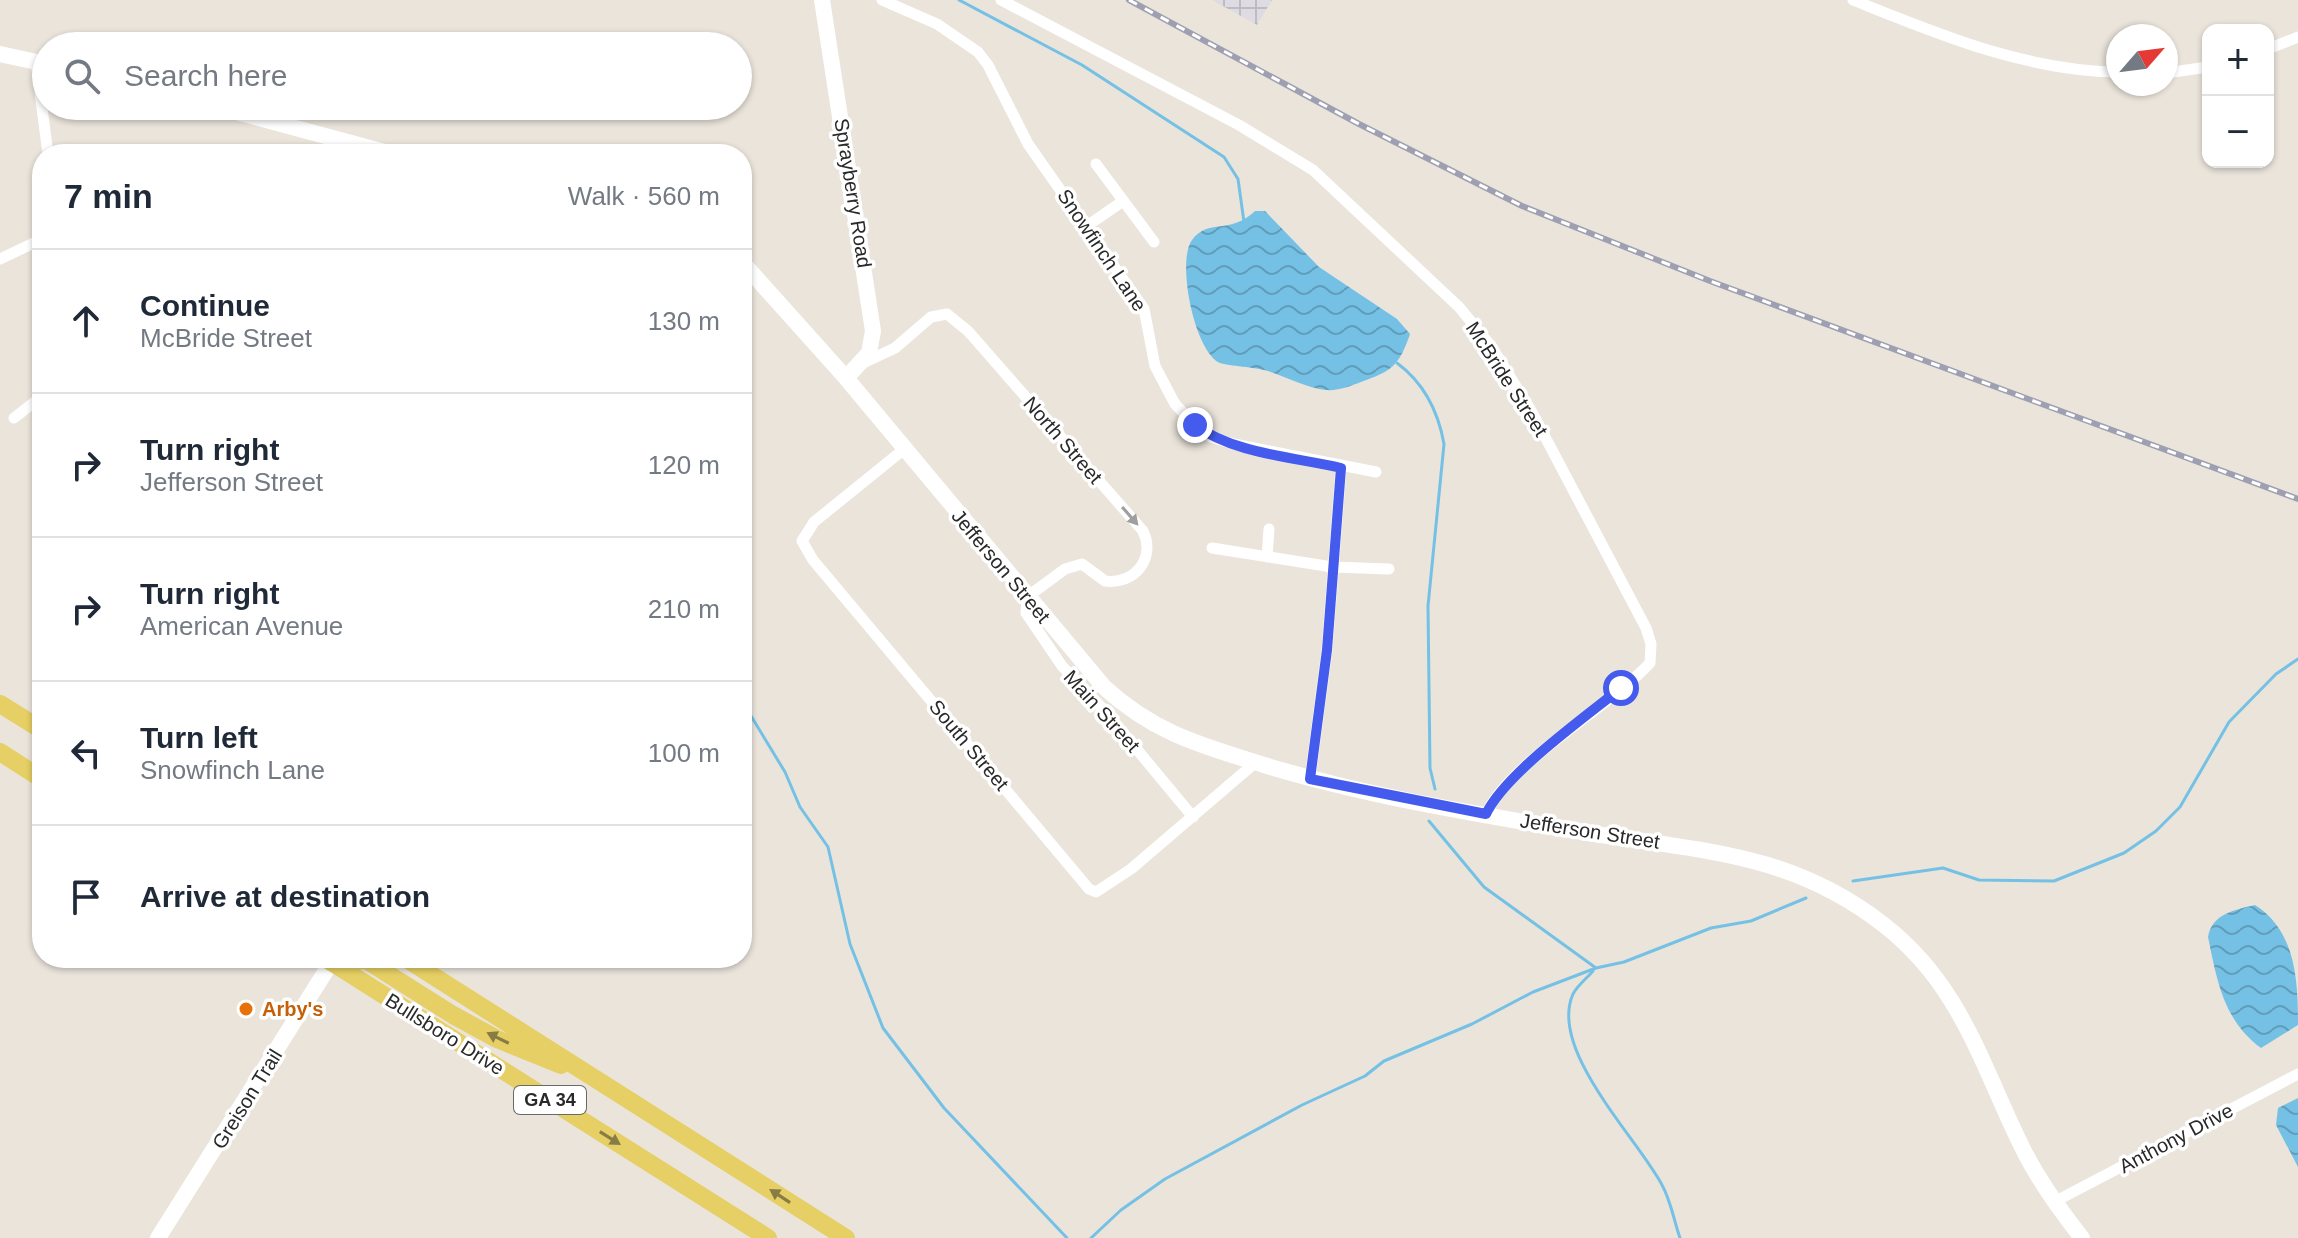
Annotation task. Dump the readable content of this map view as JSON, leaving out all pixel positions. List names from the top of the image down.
{
  "streets": {
    "main road": ["Bullsboro Drive", "GA 34"],
    "street": [
      "Sprayberry Road",
      "Snowfinch Lane",
      "McBride Street",
      "North Street",
      "Jefferson Street",
      "Main Street",
      "South Street",
      "Greison Trail",
      "Anthony Drive"
    ]
  },
  "crossings": [
    ["Sprayberry Road", "North Street"],
    ["McBride Street", "Jefferson Street"],
    ["North Street", "Jefferson Street"],
    ["North Street", "Main Street"],
    ["Jefferson Street", "Main Street"],
    ["Jefferson Street", "South Street"],
    ["Jefferson Street", "Anthony Drive"],
    ["Main Street", "South Street"]
  ],
  "places": ["Arby's"],
  "north": "top right",
  "page": {
    "map_buttons": ["+", "−"],
    "search": "Search here",
    "heading": ["7 min", "Walk · 560 m"],
    "list": [
      ["Continue", "McBride Street", "130 m"],
      ["Turn right", "Jefferson Street", "120 m"],
      ["Turn right", "American Avenue", "210 m"],
      ["Turn left", "Snowfinch Lane", "100 m"],
      "Arrive at destination"
    ]
  }
}
